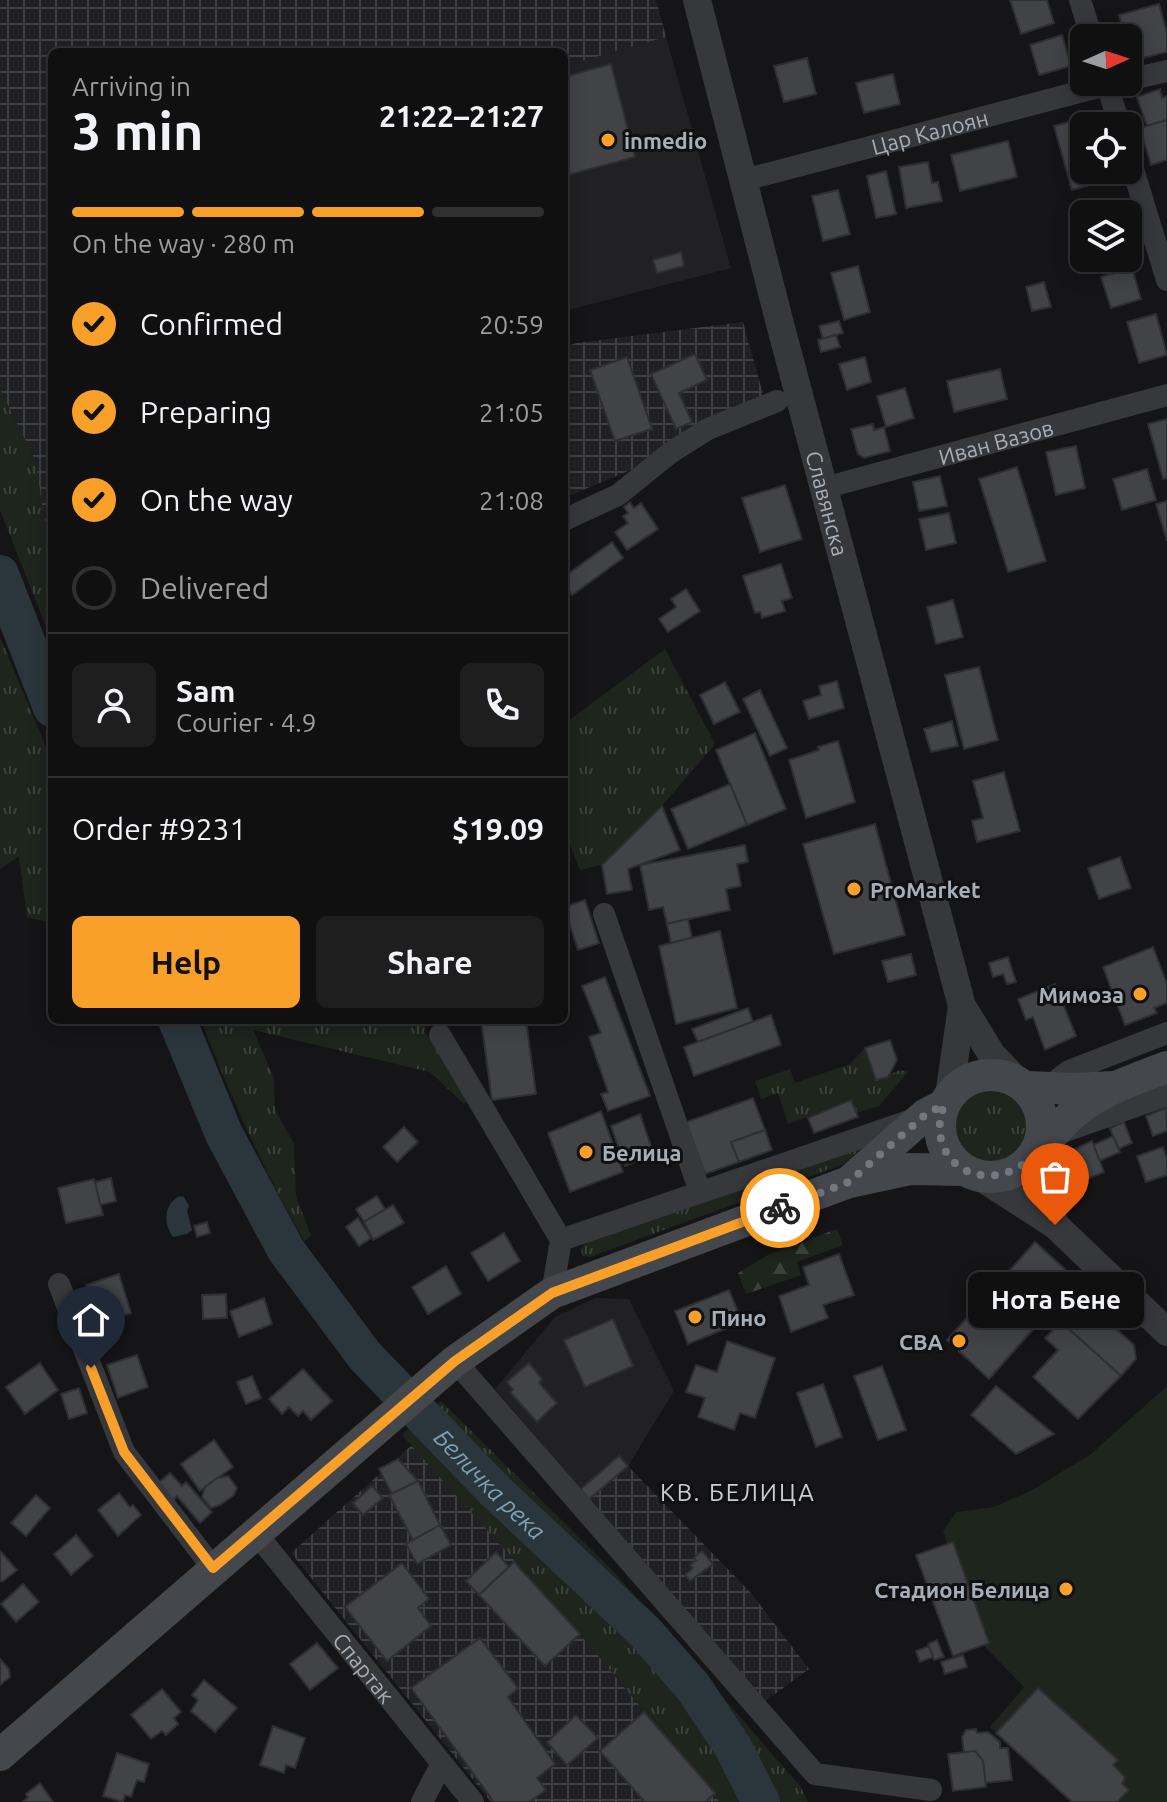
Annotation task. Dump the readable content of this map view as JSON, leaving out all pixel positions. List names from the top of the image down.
{
  "streets": {
    "street": [
      "Цар Калоян",
      "Иван Вазов",
      "Славянска",
      "Спартак"
    ]
  },
  "crossings": [
    ["Цар Калоян", "Славянска"],
    ["Иван Вазов", "Славянска"]
  ],
  "districts": ["КВ. БЕЛИЦА"],
  "water": ["Беличка река"],
  "places": [
    "inmedio",
    "ProMarket",
    "Мимоза",
    "Белица",
    "Нота Бене",
    "Пино",
    "CBA",
    "Стадион Белица"
  ],
  "north": "right",
  "page": {
    "heading": ["3 min", "Arriving in", "21:22–21:27"],
    "panel": [
      "Sam",
      "Courier · 4.9",
      "Order #9231",
      "$19.09"
    ],
    "bar": "On the way · 280 m",
    "list": [
      ["Confirmed", "20:59"],
      ["Preparing", "21:05"],
      ["On the way", "21:08"],
      "Delivered"
    ],
    "buttons": ["Help", "Share"],
    "bubble": "Нота Бене"
  }
}
